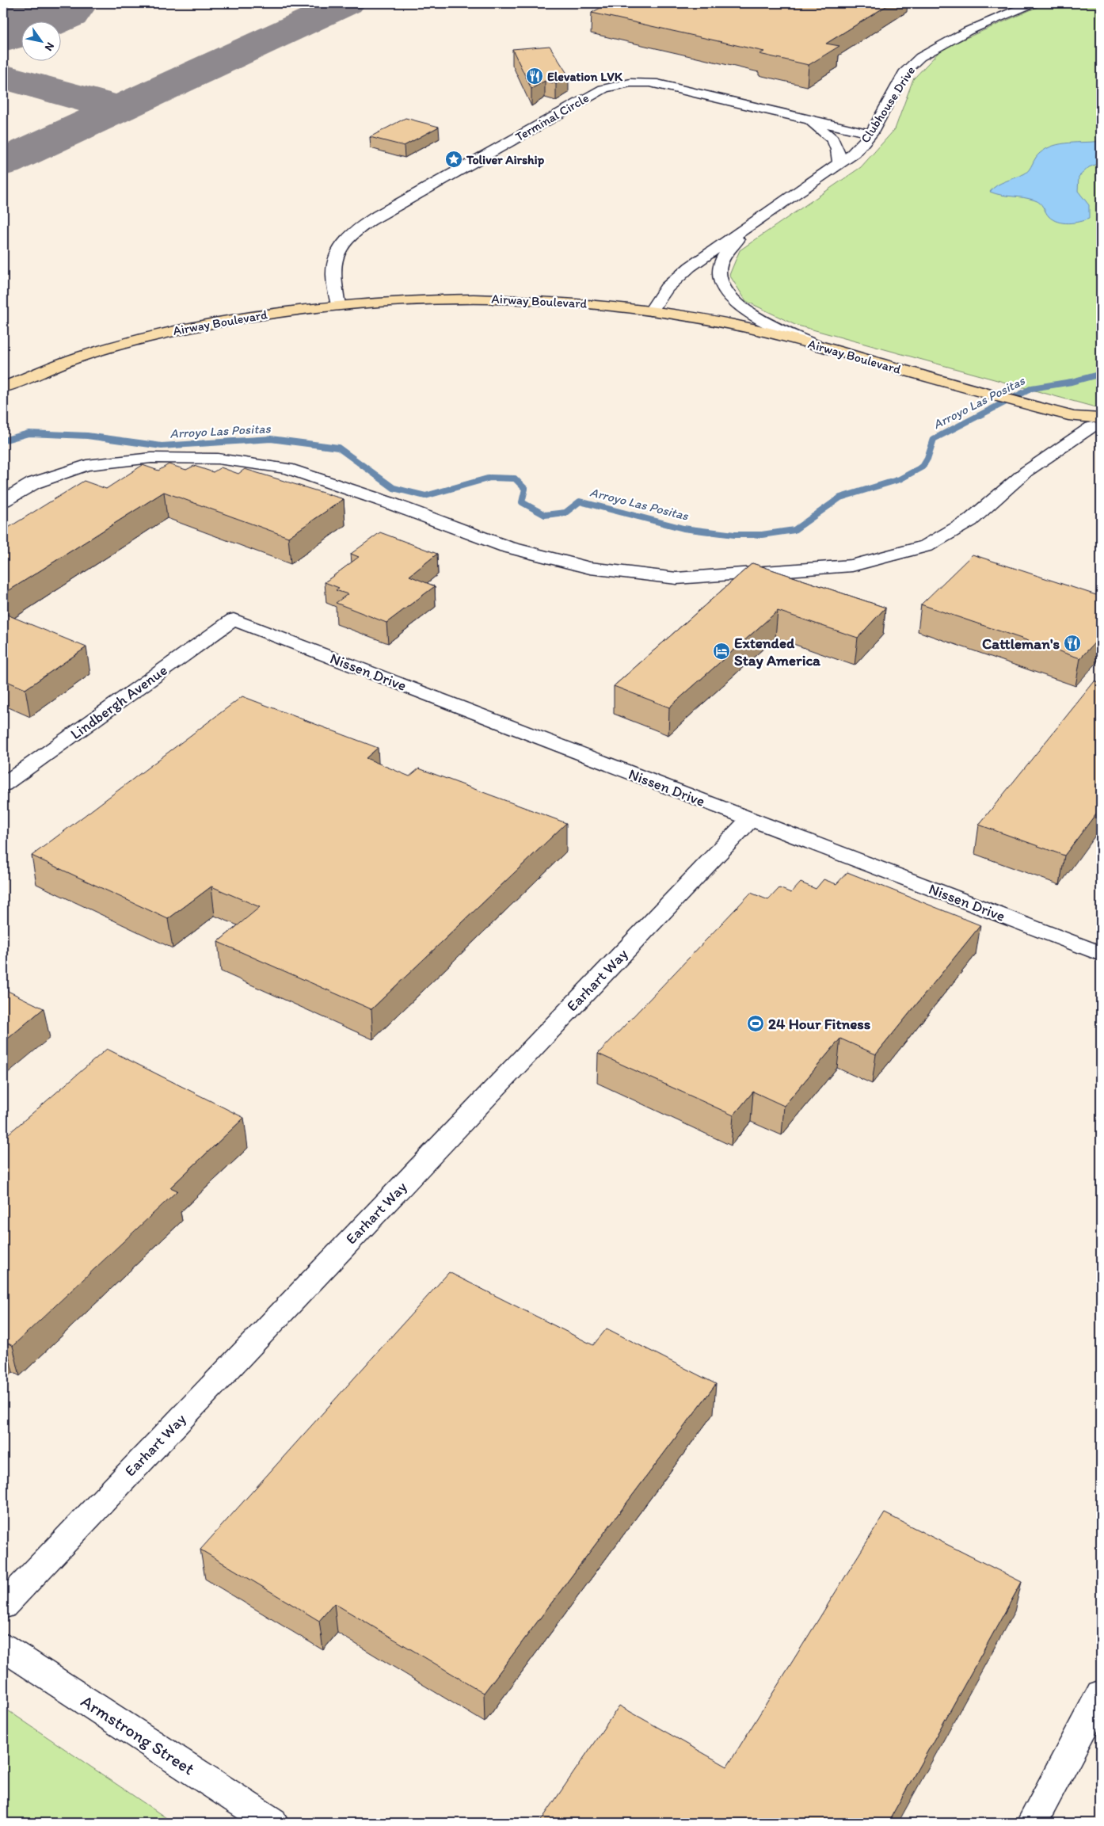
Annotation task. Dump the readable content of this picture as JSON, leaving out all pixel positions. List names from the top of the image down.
{
  "streets": {
    "main road": ["Airway Boulevard"],
    "street": [
      "Clubhouse Drive",
      "Terminal Circle",
      "Nissen Drive",
      "Lindbergh Avenue",
      "Earhart Way",
      "Armstrong Street"
    ]
  },
  "crossings": [
    ["Clubhouse Drive", "Terminal Circle"],
    ["Clubhouse Drive", "Airway Boulevard"],
    ["Terminal Circle", "Airway Boulevard"],
    ["Nissen Drive", "Lindbergh Avenue"],
    ["Nissen Drive", "Earhart Way"]
  ],
  "water": ["Arroyo Las Positas"],
  "places": {
    "restaurant": ["Elevation LVK", "Cattleman's"],
    "place": ["Toliver Airship"],
    "hotel": ["Extended Stay America"],
    "sports": ["24 Hour Fitness"]
  },
  "north": "bottom right"
}
